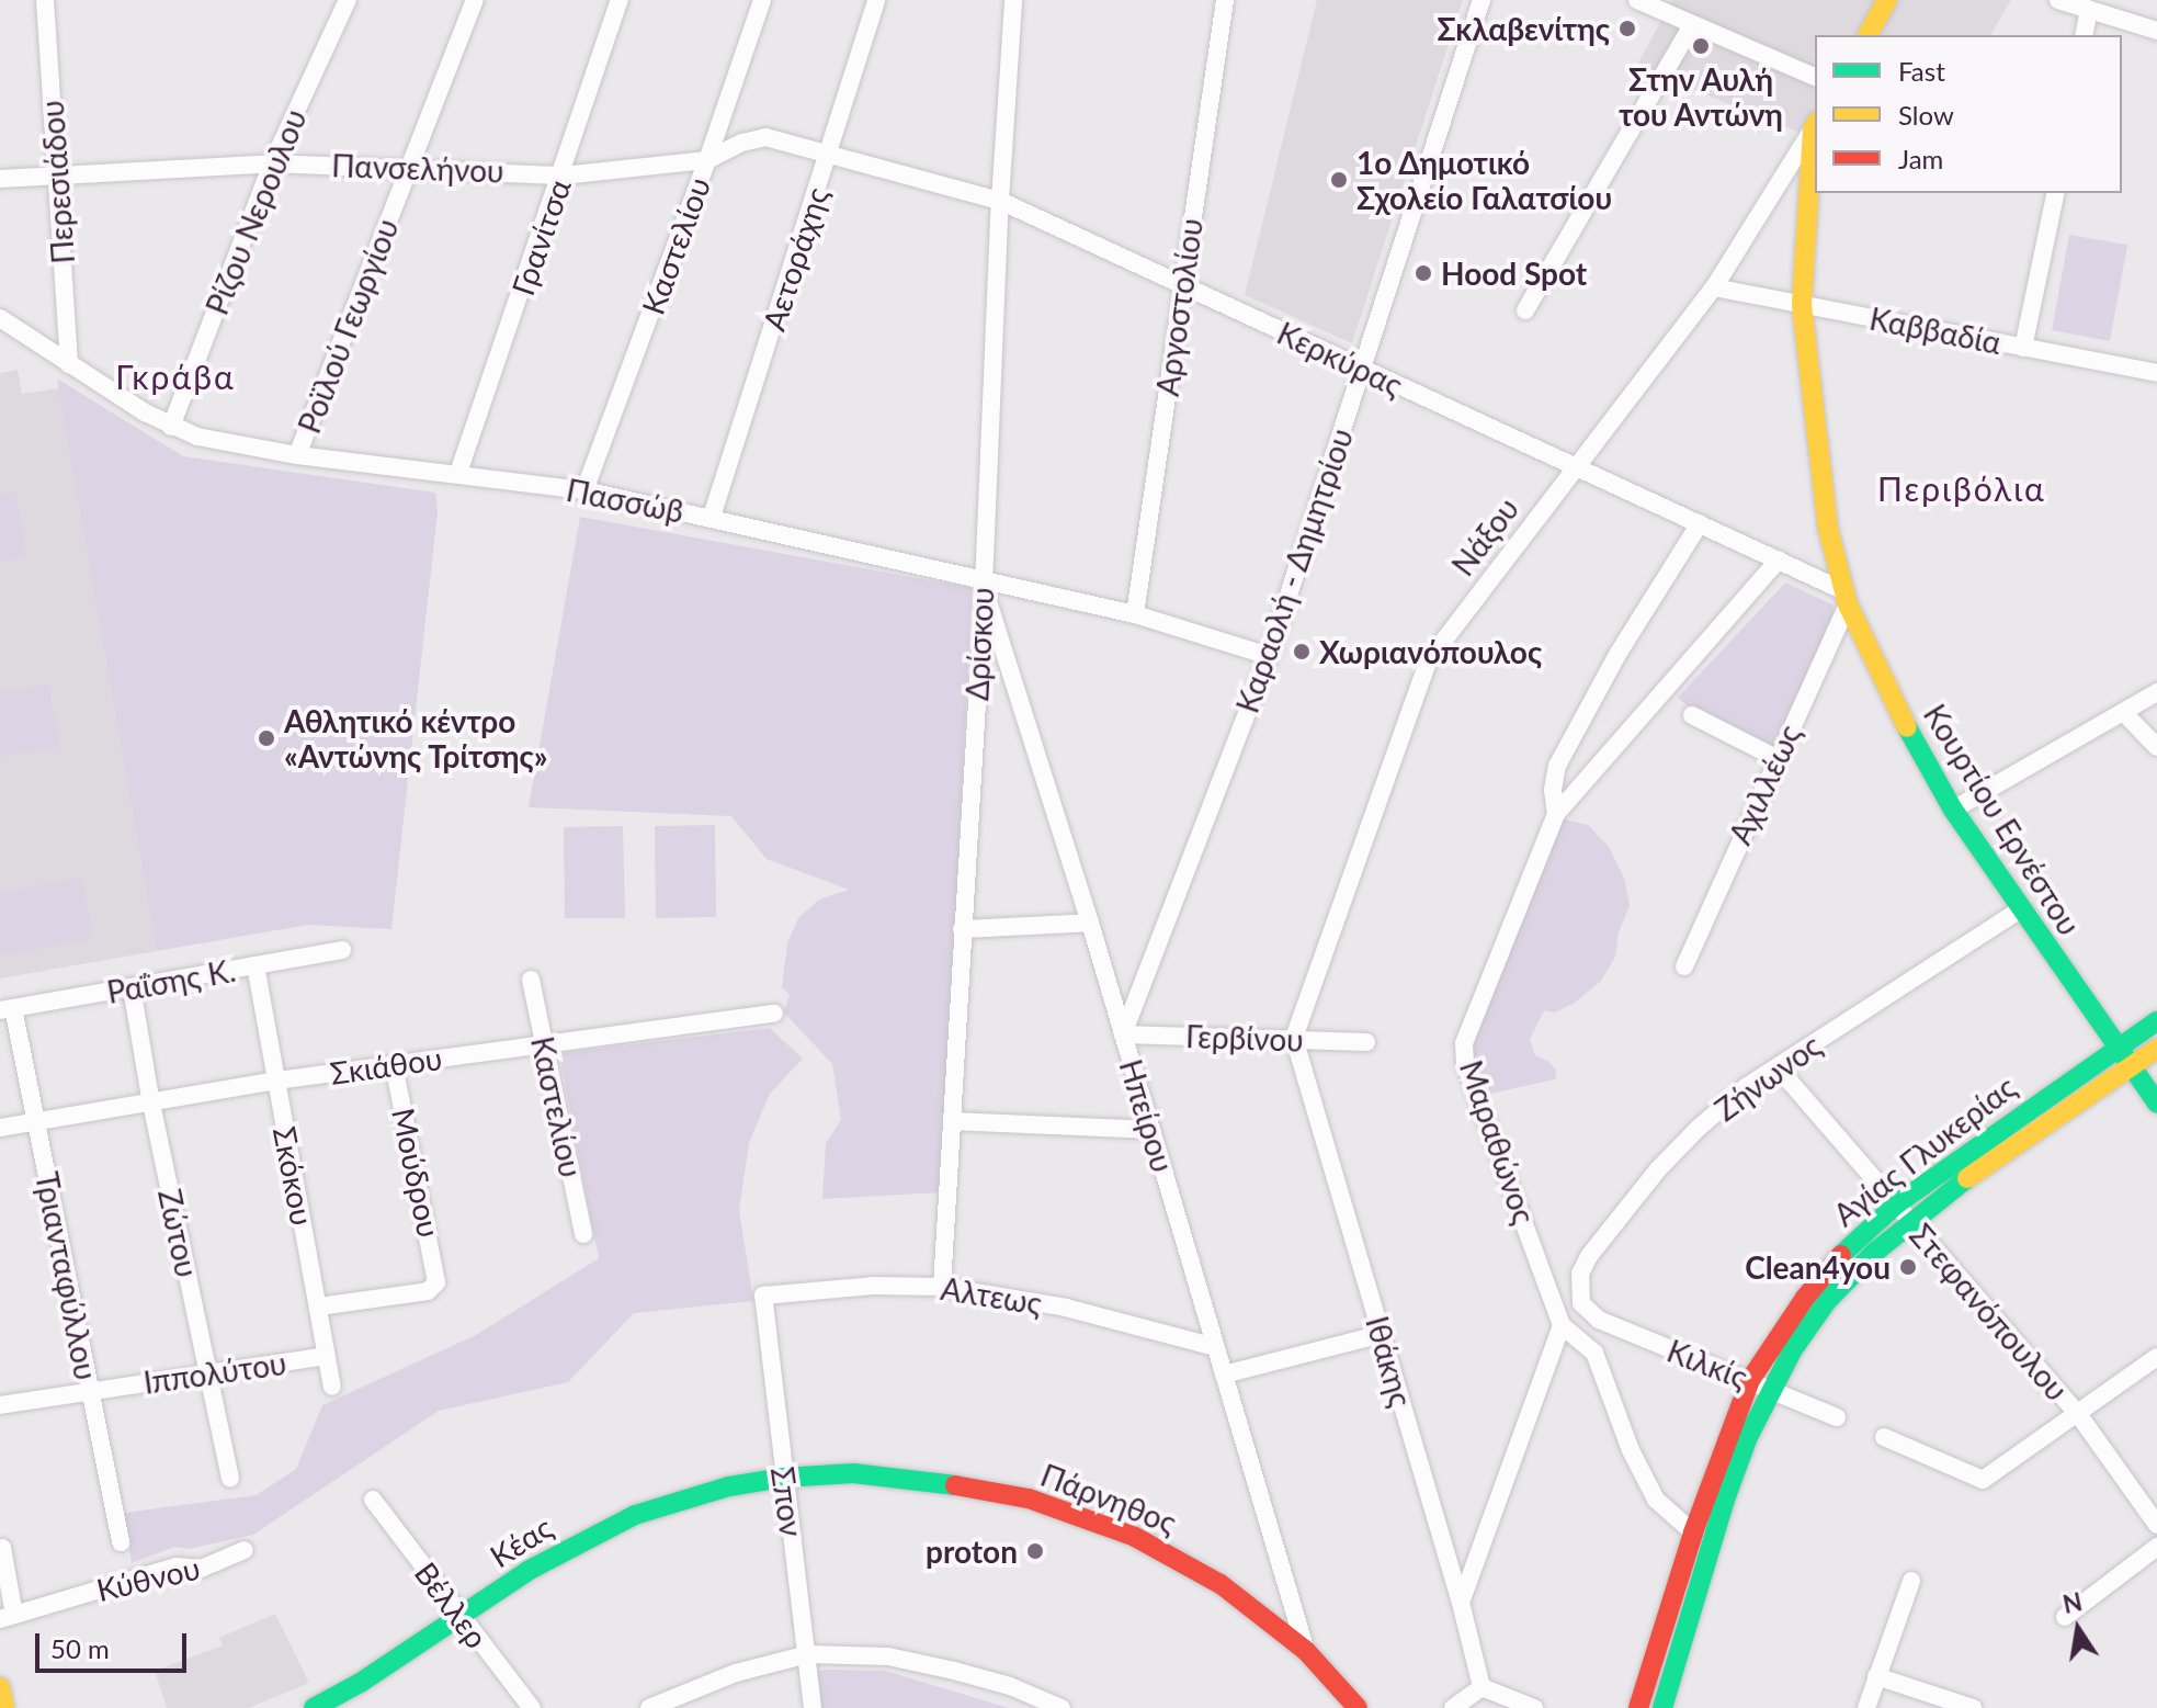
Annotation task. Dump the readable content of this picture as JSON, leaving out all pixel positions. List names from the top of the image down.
{
  "streets": {
    "street": [
      "Πανσελήνου",
      "Περεσιάδου",
      "Ρίζου Νερουλου",
      "Γρανίτσα",
      "Καστελίου",
      "Αετοράχης",
      "Αργοστολίου",
      "Ροϊλού Γεωργίου",
      "Καββαδία",
      "Κερκύρας",
      "Πασσώβ",
      "Νάξου",
      "Καραολή - Δημητρίου",
      "Δρίσκου",
      "Αχιλλέως",
      "Κουρτίου Ερνέστου",
      "Ραΐσης Κ.",
      "Γερβίνου",
      "Σκιάθου",
      "Ζήνωνος",
      "Ηπείρου",
      "Μαραθώνος",
      "Αγίας Γλυκερίας",
      "Μούδρου",
      "Σκόκου",
      "Ζώτου",
      "Τριανταφύλλου",
      "Αλτεως",
      "Στεφανόπουλου",
      "Ιθάκης",
      "Κιλκίς",
      "Ιππολύτου",
      "Πάρνηθος",
      "Σπον",
      "Κέας",
      "Κύθνου",
      "Βέλλερ"
    ]
  },
  "crossings": [
    ["Πανσελήνου", "Περεσιάδου"],
    ["Πανσελήνου", "Ρίζου Νερουλου"],
    ["Πανσελήνου", "Γρανίτσα"],
    ["Πανσελήνου", "Καστελίου"],
    ["Πανσελήνου", "Αετοράχης"],
    ["Πανσελήνου", "Ροϊλού Γεωργίου"],
    ["Πανσελήνου", "Κερκύρας"],
    ["Περεσιάδου", "Πασσώβ"],
    ["Ρίζου Νερουλου", "Πασσώβ"],
    ["Γρανίτσα", "Πασσώβ"],
    ["Καστελίου", "Πασσώβ"],
    ["Καστελίου", "Σκιάθου"],
    ["Αετοράχης", "Κερκύρας"],
    ["Αετοράχης", "Πασσώβ"],
    ["Αργοστολίου", "Κερκύρας"],
    ["Αργοστολίου", "Πασσώβ"],
    ["Ροϊλού Γεωργίου", "Πασσώβ"],
    ["Καββαδία", "Νάξου"],
    ["Καββαδία", "Κουρτίου Ερνέστου"],
    ["Κερκύρας", "Νάξου"],
    ["Κερκύρας", "Καραολή - Δημητρίου"],
    ["Κερκύρας", "Δρίσκου"],
    ["Κερκύρας", "Αχιλλέως"],
    ["Κερκύρας", "Κουρτίου Ερνέστου"],
    ["Κερκύρας", "Μαραθώνος"],
    ["Πασσώβ", "Καραολή - Δημητρίου"],
    ["Πασσώβ", "Δρίσκου"],
    ["Πασσώβ", "Ηπείρου"],
    ["Νάξου", "Κουρτίου Ερνέστου"],
    ["Νάξου", "Γερβίνου"],
    ["Νάξου", "Ιθάκης"],
    ["Καραολή - Δημητρίου", "Γερβίνου"],
    ["Καραολή - Δημητρίου", "Ηπείρου"],
    ["Δρίσκου", "Ηπείρου"],
    ["Δρίσκου", "Αλτεως"],
    ["Αχιλλέως", "Κουρτίου Ερνέστου"],
    ["Κουρτίου Ερνέστου", "Ζήνωνος"],
    ["Κουρτίου Ερνέστου", "Αγίας Γλυκερίας"],
    ["Ραΐσης Κ.", "Σκόκου"],
    ["Ραΐσης Κ.", "Ζώτου"],
    ["Ραΐσης Κ.", "Τριανταφύλλου"],
    ["Γερβίνου", "Ηπείρου"],
    ["Γερβίνου", "Ιθάκης"],
    ["Σκιάθου", "Μούδρου"],
    ["Σκιάθου", "Σκόκου"],
    ["Σκιάθου", "Ζώτου"],
    ["Σκιάθου", "Τριανταφύλλου"],
    ["Ζήνωνος", "Στεφανόπουλου"],
    ["Ζήνωνος", "Κιλκίς"],
    ["Ηπείρου", "Αλτεως"],
    ["Ηπείρου", "Πάρνηθος"],
    ["Αγίας Γλυκερίας", "Στεφανόπουλου"],
    ["Αγίας Γλυκερίας", "Κιλκίς"],
    ["Μούδρου", "Σκόκου"],
    ["Σκόκου", "Ιππολύτου"],
    ["Ζώτου", "Ιππολύτου"],
    ["Τριανταφύλλου", "Ιππολύτου"],
    ["Αλτεως", "Σπον"],
    ["Πάρνηθος", "Σπον"],
    ["Πάρνηθος", "Κέας"],
    ["Σπον", "Κέας"],
    ["Κέας", "Βέλλερ"]
  ],
  "districts": ["Γκράβα", "Περιβόλια"],
  "places": [
    "Σκλαβενίτης",
    "Στην Αυλή του Αντώνη",
    "1ο Δημοτικό Σχολείο Γαλατσίου",
    "Hood Spot",
    "Χωριανόπουλος",
    "Αθλητικό κέντρο «Αντώνης Τρίτσης»",
    "Clean4you",
    "proton"
  ],
  "legend": ["Fast", "Slow", "Jam"],
  "scale_bar": "50 m",
  "north": "top"
}
